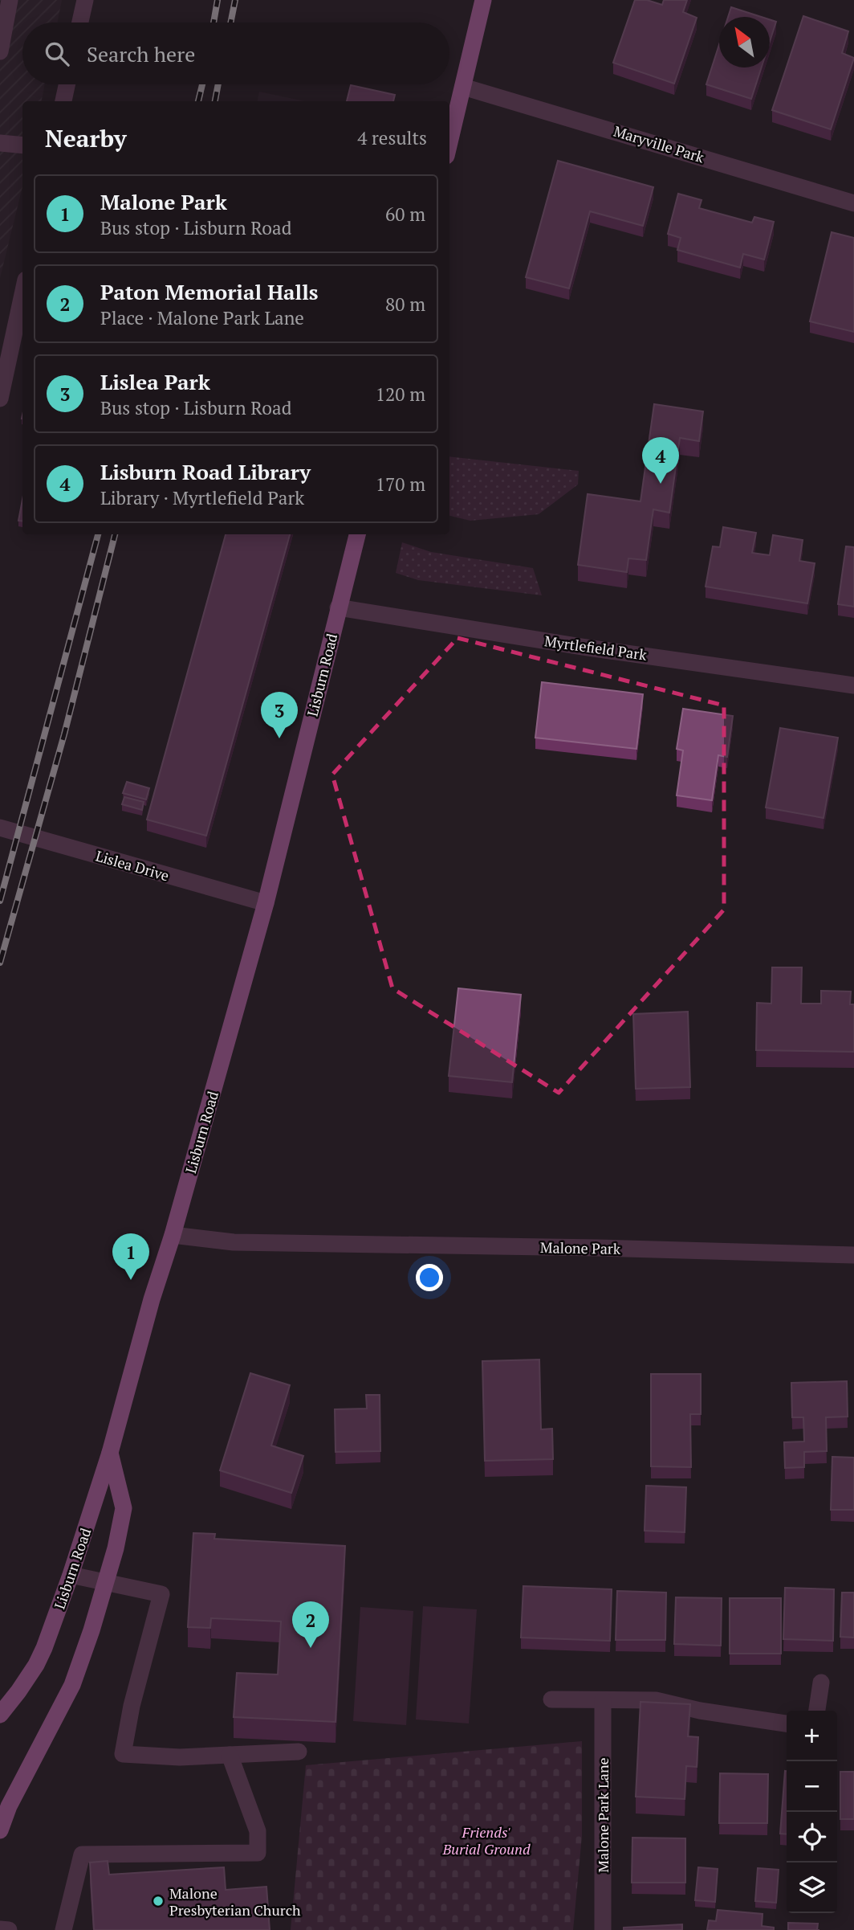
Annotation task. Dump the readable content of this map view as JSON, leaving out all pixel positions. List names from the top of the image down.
{
  "streets": {
    "main road": ["Lisburn Road"],
    "street": [
      "Maryville Park",
      "Myrtlefield Park",
      "Lislea Drive",
      "Malone Park",
      "Malone Park Lane"
    ]
  },
  "crossings": [
    ["Myrtlefield Park", "Lisburn Road"],
    ["Lisburn Road", "Lislea Drive"],
    ["Lisburn Road", "Malone Park"]
  ],
  "parks": ["Friends' Burial Ground"],
  "places": ["Malone Presbyterian Church"],
  "north": "top left",
  "page": {
    "search": "Search here",
    "heading": ["Nearby", "4 results"],
    "list": [
      {
        "mark": "1",
        "name": "Malone Park",
        "note": "Bus stop · Lisburn Road",
        "value": "60 m"
      },
      {
        "mark": "2",
        "name": "Paton Memorial Halls",
        "note": "Place · Malone Park Lane",
        "value": "80 m"
      },
      {
        "mark": "3",
        "name": "Lislea Park",
        "note": "Bus stop · Lisburn Road",
        "value": "120 m"
      },
      {
        "mark": "4",
        "name": "Lisburn Road Library",
        "note": "Library · Myrtlefield Park",
        "value": "170 m"
      }
    ],
    "pins": [
      "4",
      "3",
      "1",
      "2"
    ],
    "map_buttons": ["+", "−"]
  }
}
